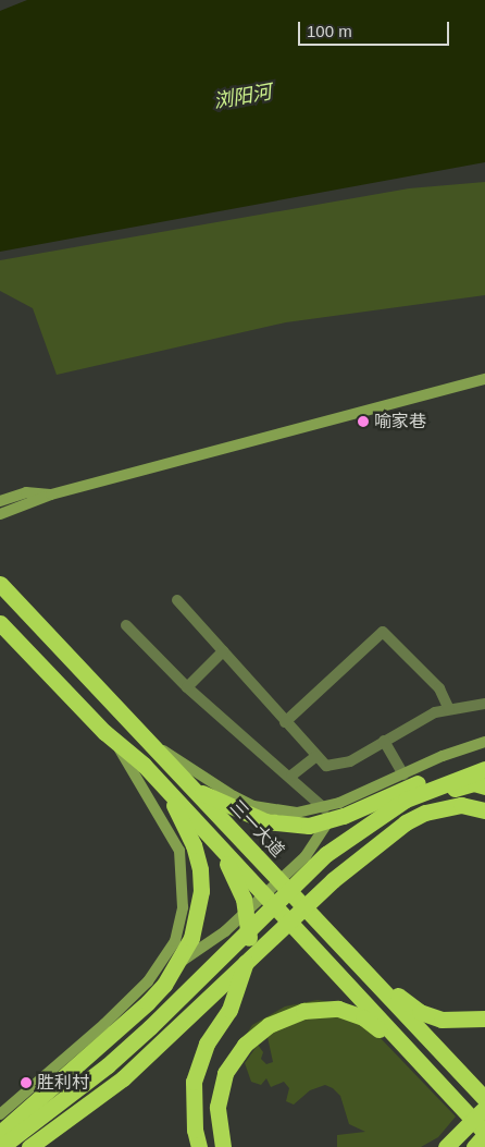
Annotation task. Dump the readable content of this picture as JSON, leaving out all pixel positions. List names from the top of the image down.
{
  "streets": {
    "highway": ["三一大道"]
  },
  "water": ["浏阳河"],
  "places": ["喻家巷", "胜利村"],
  "scale_bar": "100 m"
}
